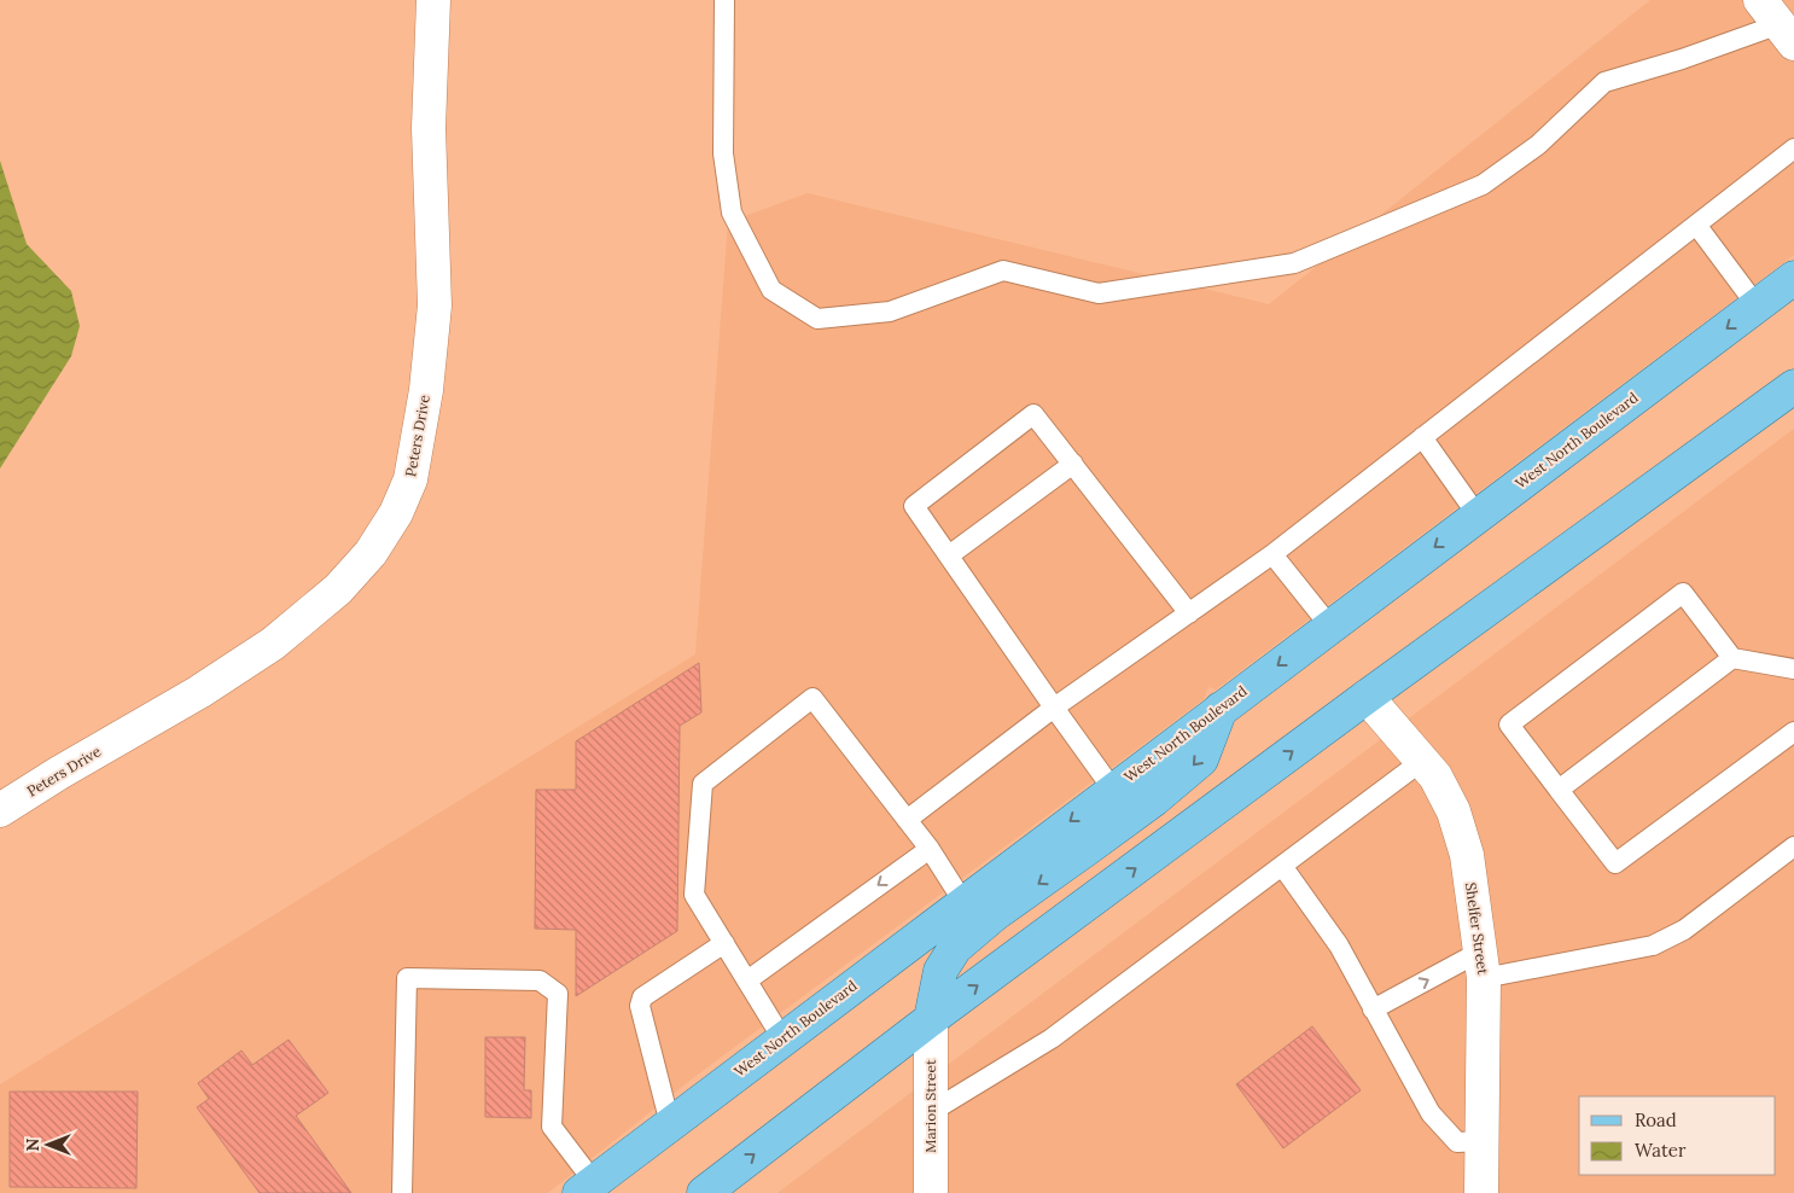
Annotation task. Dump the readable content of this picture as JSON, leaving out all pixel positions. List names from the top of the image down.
{
  "streets": {
    "main road": ["West North Boulevard"],
    "street": ["Peters Drive", "Shelfer Street", "Marion Street"]
  },
  "legend": ["Road", "Water"],
  "north": "left"
}
